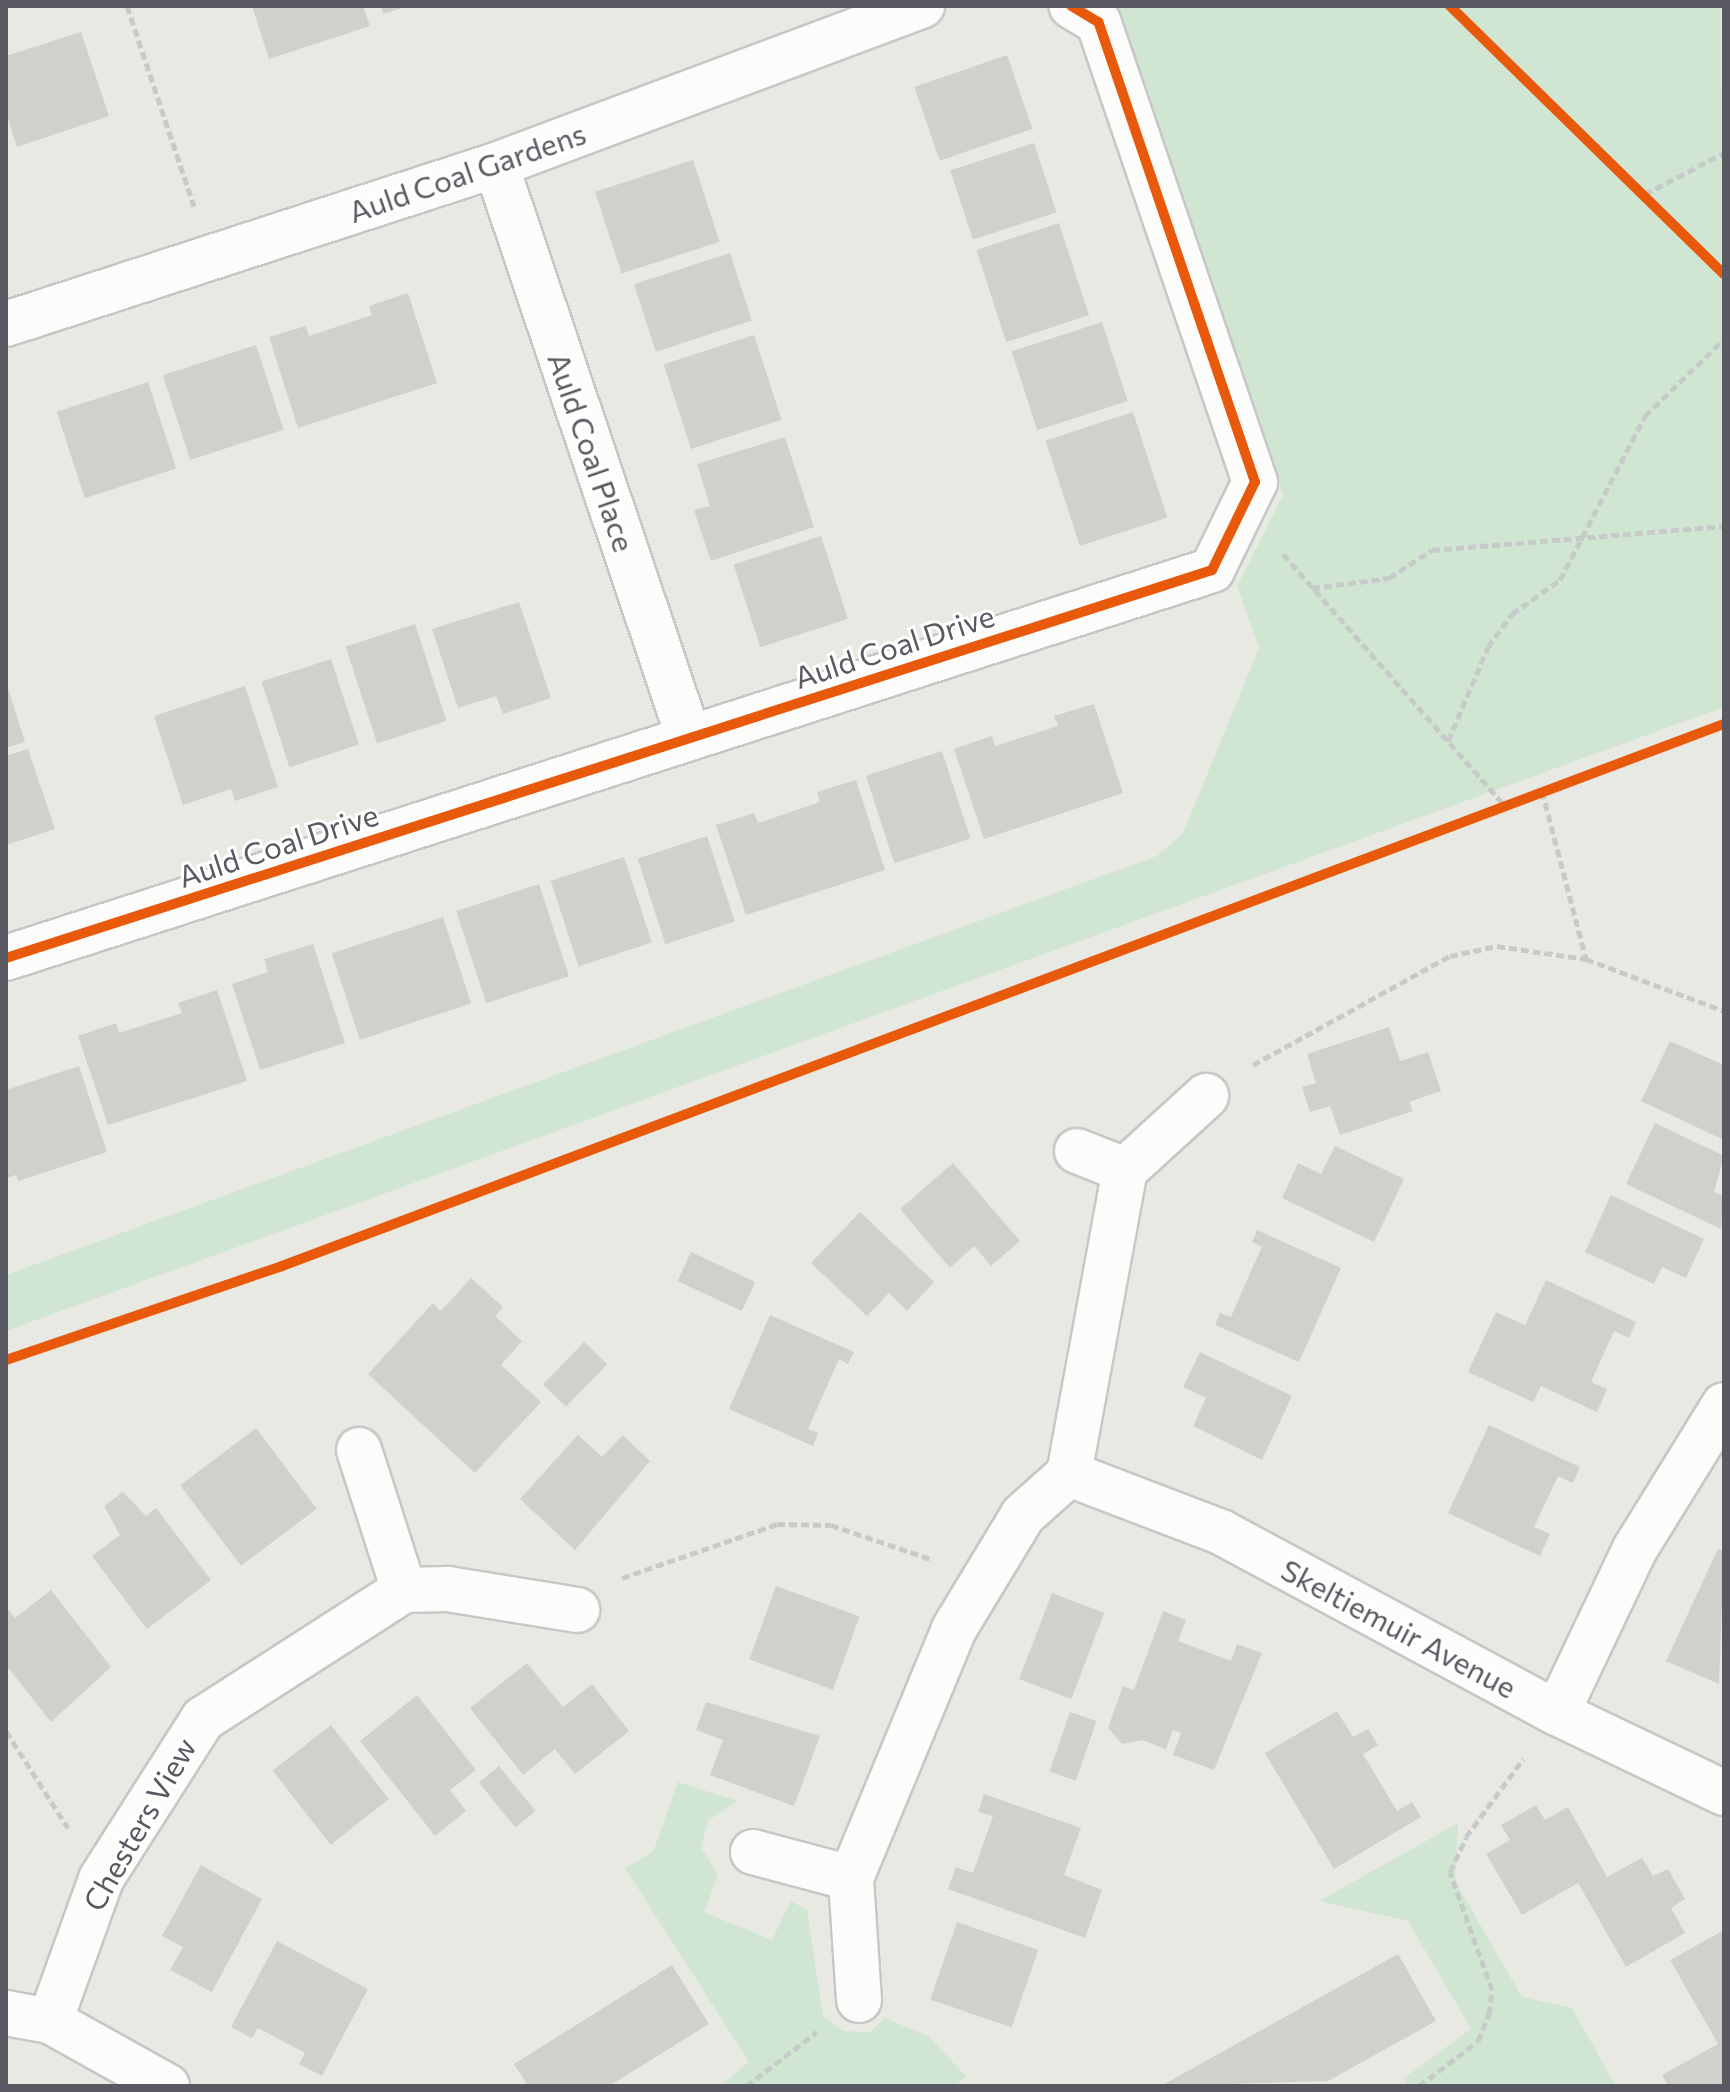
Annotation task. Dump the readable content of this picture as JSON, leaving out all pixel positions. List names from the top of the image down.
{
  "streets": {
    "street": [
      "Auld Coal Gardens",
      "Auld Coal Place",
      "Auld Coal Drive",
      "Skeltiemuir Avenue",
      "Chesters View"
    ]
  },
  "crossings": [
    ["Auld Coal Gardens", "Auld Coal Place"],
    ["Auld Coal Place", "Auld Coal Drive"]
  ]
}
